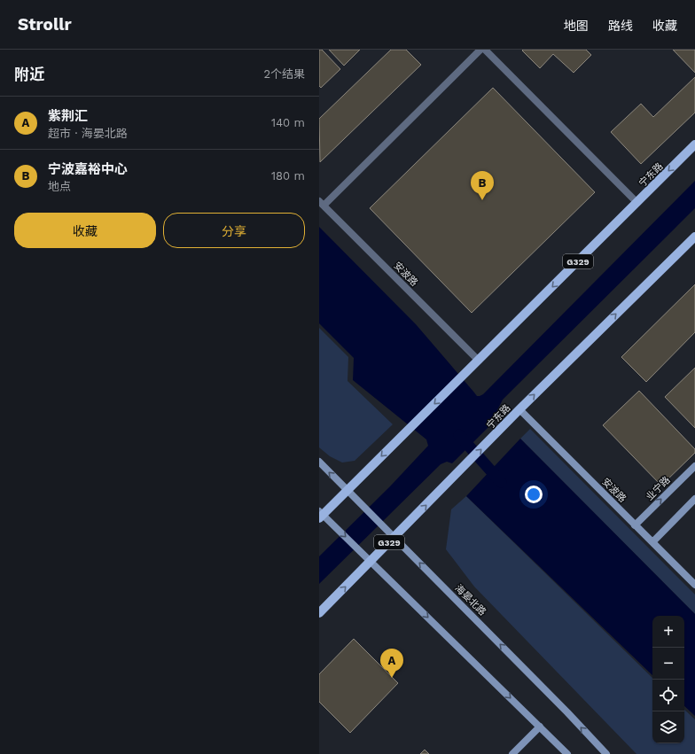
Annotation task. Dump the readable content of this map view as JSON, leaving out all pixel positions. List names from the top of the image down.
{
  "streets": {
    "main road": [
      "宁东路",
      "G329",
      "安波路",
      "业宁路",
      "海晏北路"
    ]
  },
  "crossings": [
    ["宁东路", "安波路"],
    ["宁东路", "海晏北路"],
    ["安波路", "业宁路"]
  ],
  "page": {
    "header": "Strollr",
    "nav": ["地图", "路线", "收藏"],
    "heading": ["附近", "2个结果"],
    "list": [
      {
        "mark": "A",
        "name": "紫荆汇",
        "note": "超市 · 海晏北路",
        "value": "140 m"
      },
      {
        "mark": "B",
        "name": "宁波嘉裕中心",
        "note": "地点",
        "value": "180 m"
      }
    ],
    "pins": ["B", "A"],
    "buttons": ["收藏", "分享"],
    "map_buttons": ["+", "−"]
  }
}
